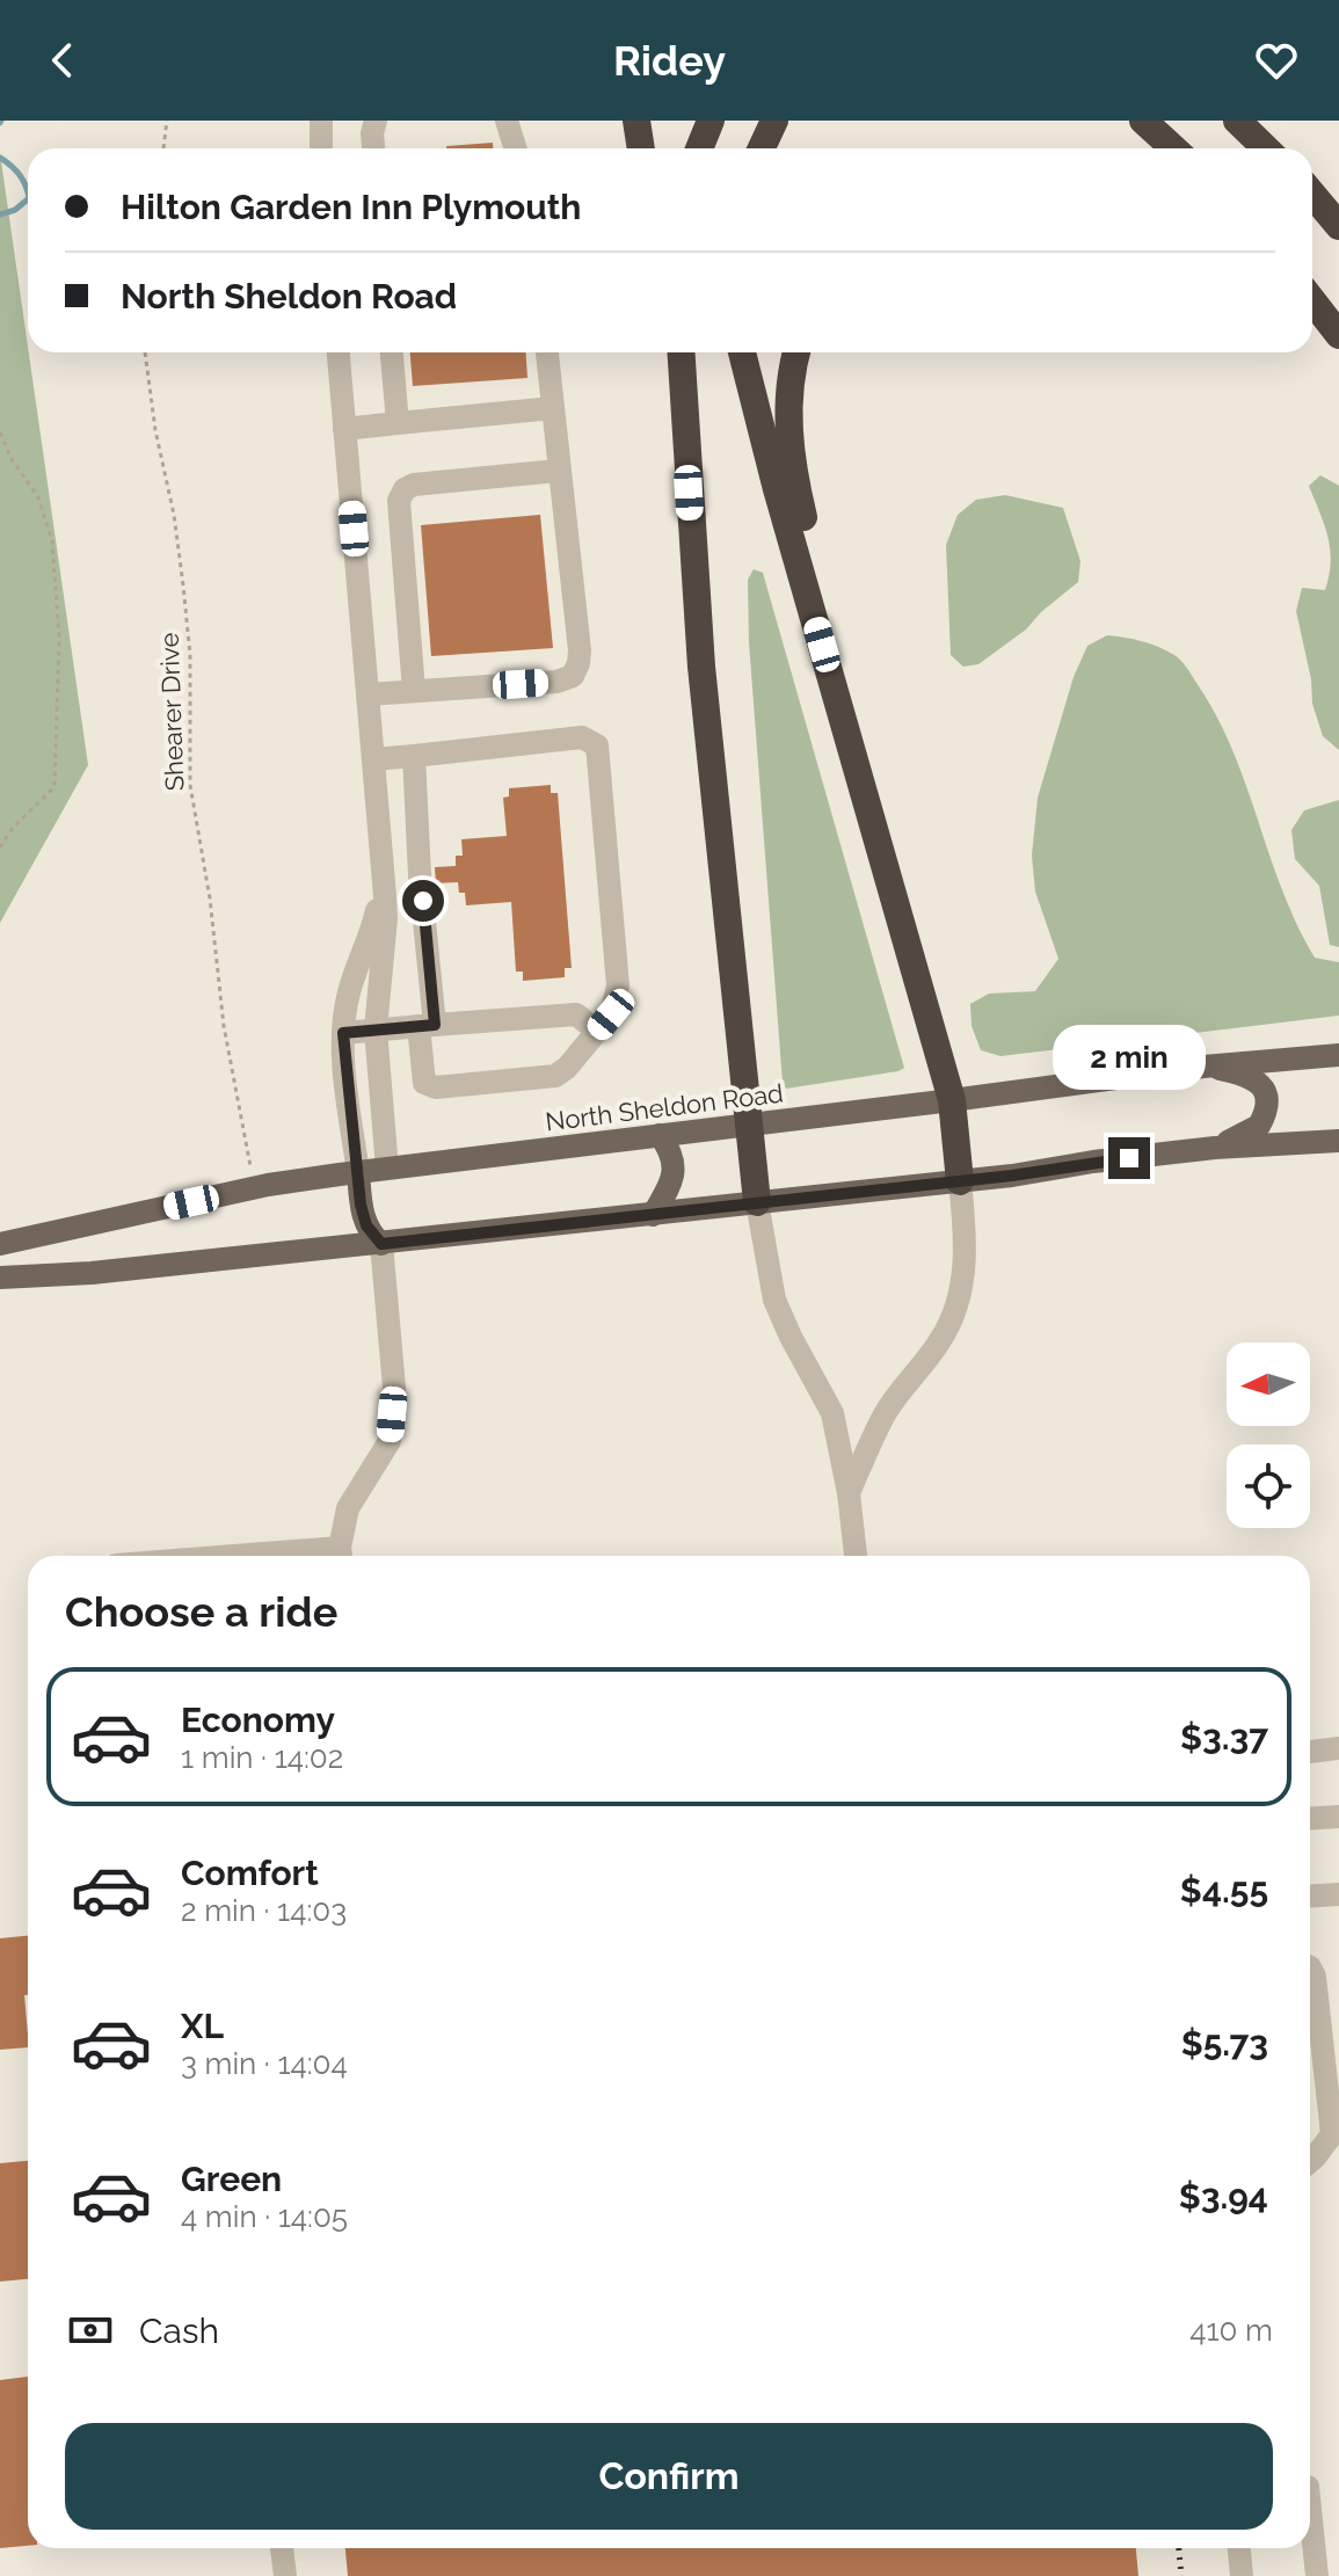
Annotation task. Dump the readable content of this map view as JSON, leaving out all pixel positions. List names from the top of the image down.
{
  "streets": {
    "main road": ["North Sheldon Road"],
    "path": ["Shearer Drive"]
  },
  "crossings": [
    ["Shearer Drive", "North Sheldon Road"]
  ],
  "north": "left",
  "page": {
    "header": "Ridey",
    "banner": ["Hilton Garden Inn Plymouth", "North Sheldon Road"],
    "bubble": "2 min",
    "heading": "Choose a ride",
    "list": [
      {
        "name": "Economy",
        "note": "1 min · 14:02",
        "value": "$3.37"
      },
      {
        "name": "Comfort",
        "note": "2 min · 14:03",
        "value": "$4.55"
      },
      {
        "name": "XL",
        "note": "3 min · 14:04",
        "value": "$5.73"
      },
      {
        "name": "Green",
        "note": "4 min · 14:05",
        "value": "$3.94"
      }
    ],
    "pay": ["Cash", "410 m"],
    "buttons": "Confirm"
  }
}
